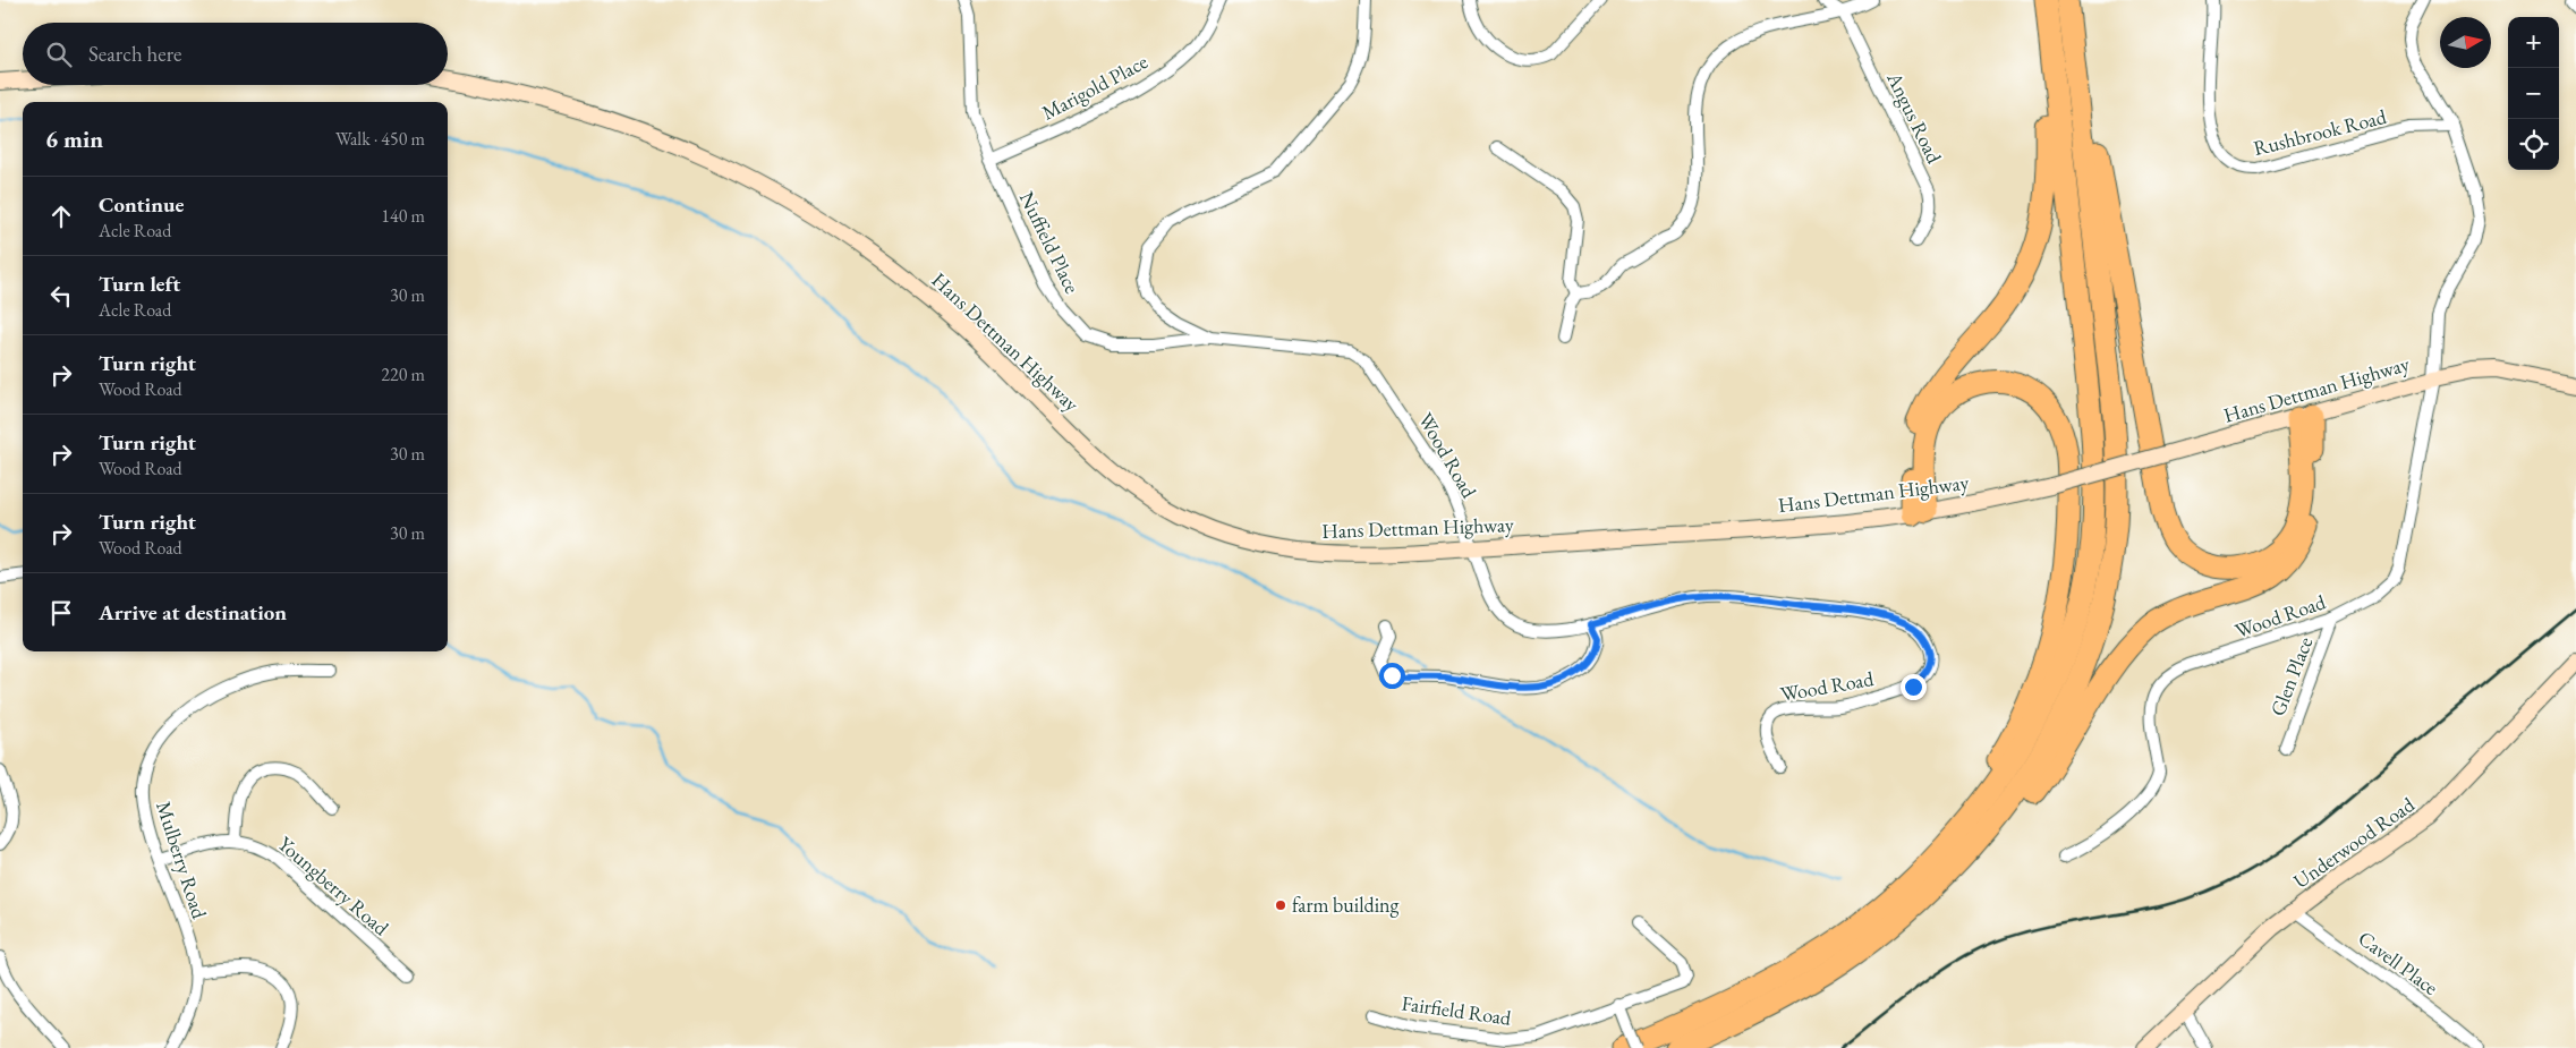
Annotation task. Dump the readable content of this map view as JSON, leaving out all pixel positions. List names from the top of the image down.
{
  "streets": {
    "street": [
      "Marigold Place",
      "Angus Road",
      "Rushbrook Road",
      "Nuffield Place",
      "Hans Dettman Highway",
      "Wood Road",
      "Glen Place",
      "Underwood Road",
      "Mulberry Road",
      "Youngberry Road",
      "Cavell Place",
      "Fairfield Road"
    ]
  },
  "crossings": [
    ["Marigold Place", "Nuffield Place"],
    ["Rushbrook Road", "Wood Road"],
    ["Nuffield Place", "Wood Road"],
    ["Hans Dettman Highway", "Wood Road"],
    ["Wood Road", "Glen Place"],
    ["Underwood Road", "Cavell Place"],
    ["Mulberry Road", "Youngberry Road"]
  ],
  "places": ["farm building"],
  "north": "right",
  "page": {
    "map_buttons": ["+", "−"],
    "search": "Search here",
    "heading": ["6 min", "Walk · 450 m"],
    "list": [
      ["Continue", "Acle Road", "140 m"],
      ["Turn left", "Acle Road", "30 m"],
      ["Turn right", "Wood Road", "220 m"],
      ["Turn right", "Wood Road", "30 m"],
      ["Turn right", "Wood Road", "30 m"],
      "Arrive at destination"
    ]
  }
}
